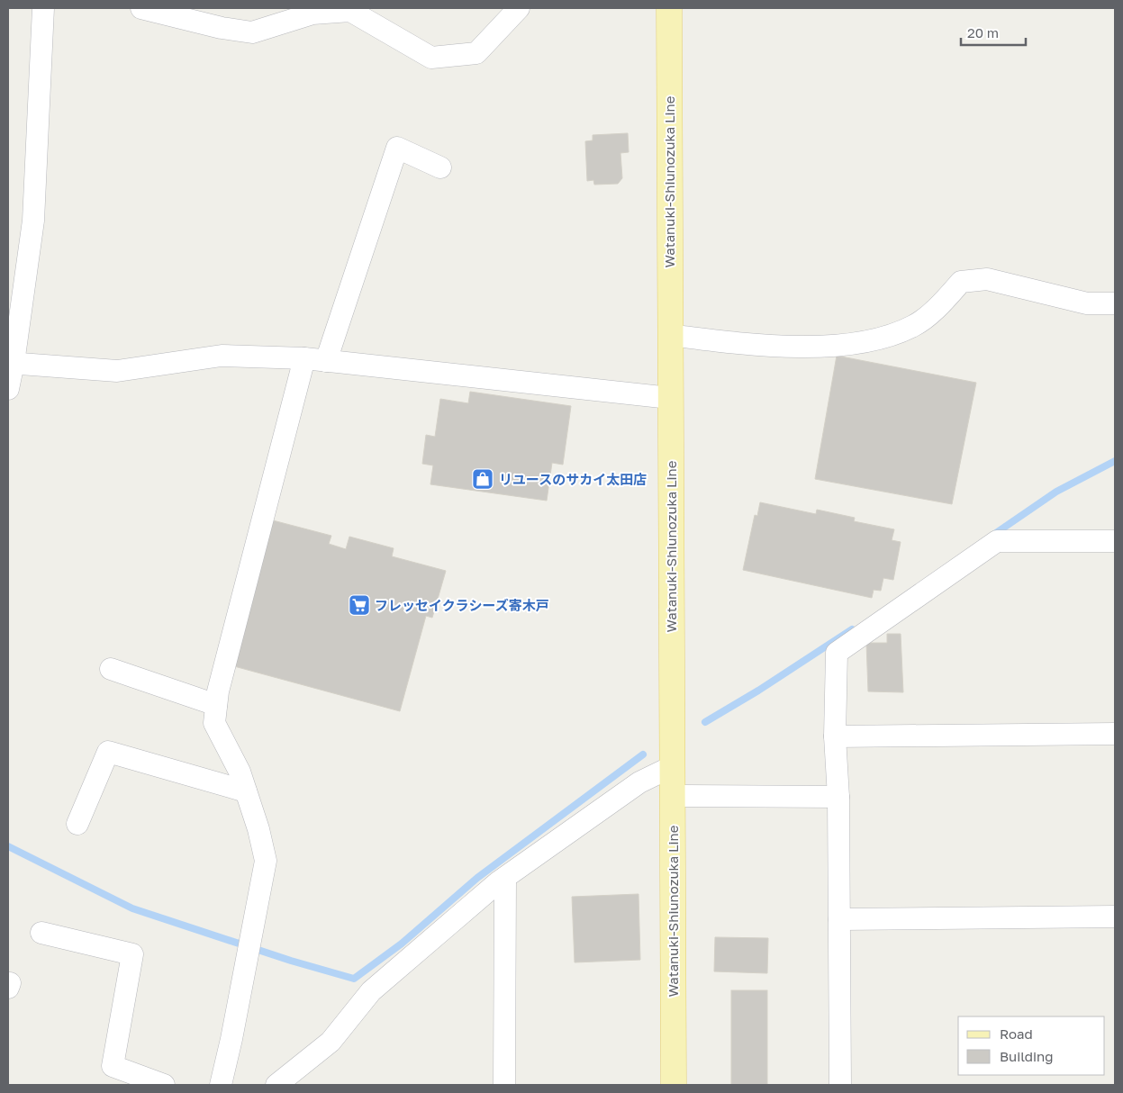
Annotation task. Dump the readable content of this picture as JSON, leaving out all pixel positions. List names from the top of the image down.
{
  "streets": {
    "main road": ["Watanuki-Shiunozuka Line"]
  },
  "places": {
    "shop": ["リユースのサカイ太田店"],
    "supermarket": ["フレッセイクラシーズ寄木戸"]
  },
  "legend": ["Road", "Building"],
  "scale_bar": "20 m"
}
